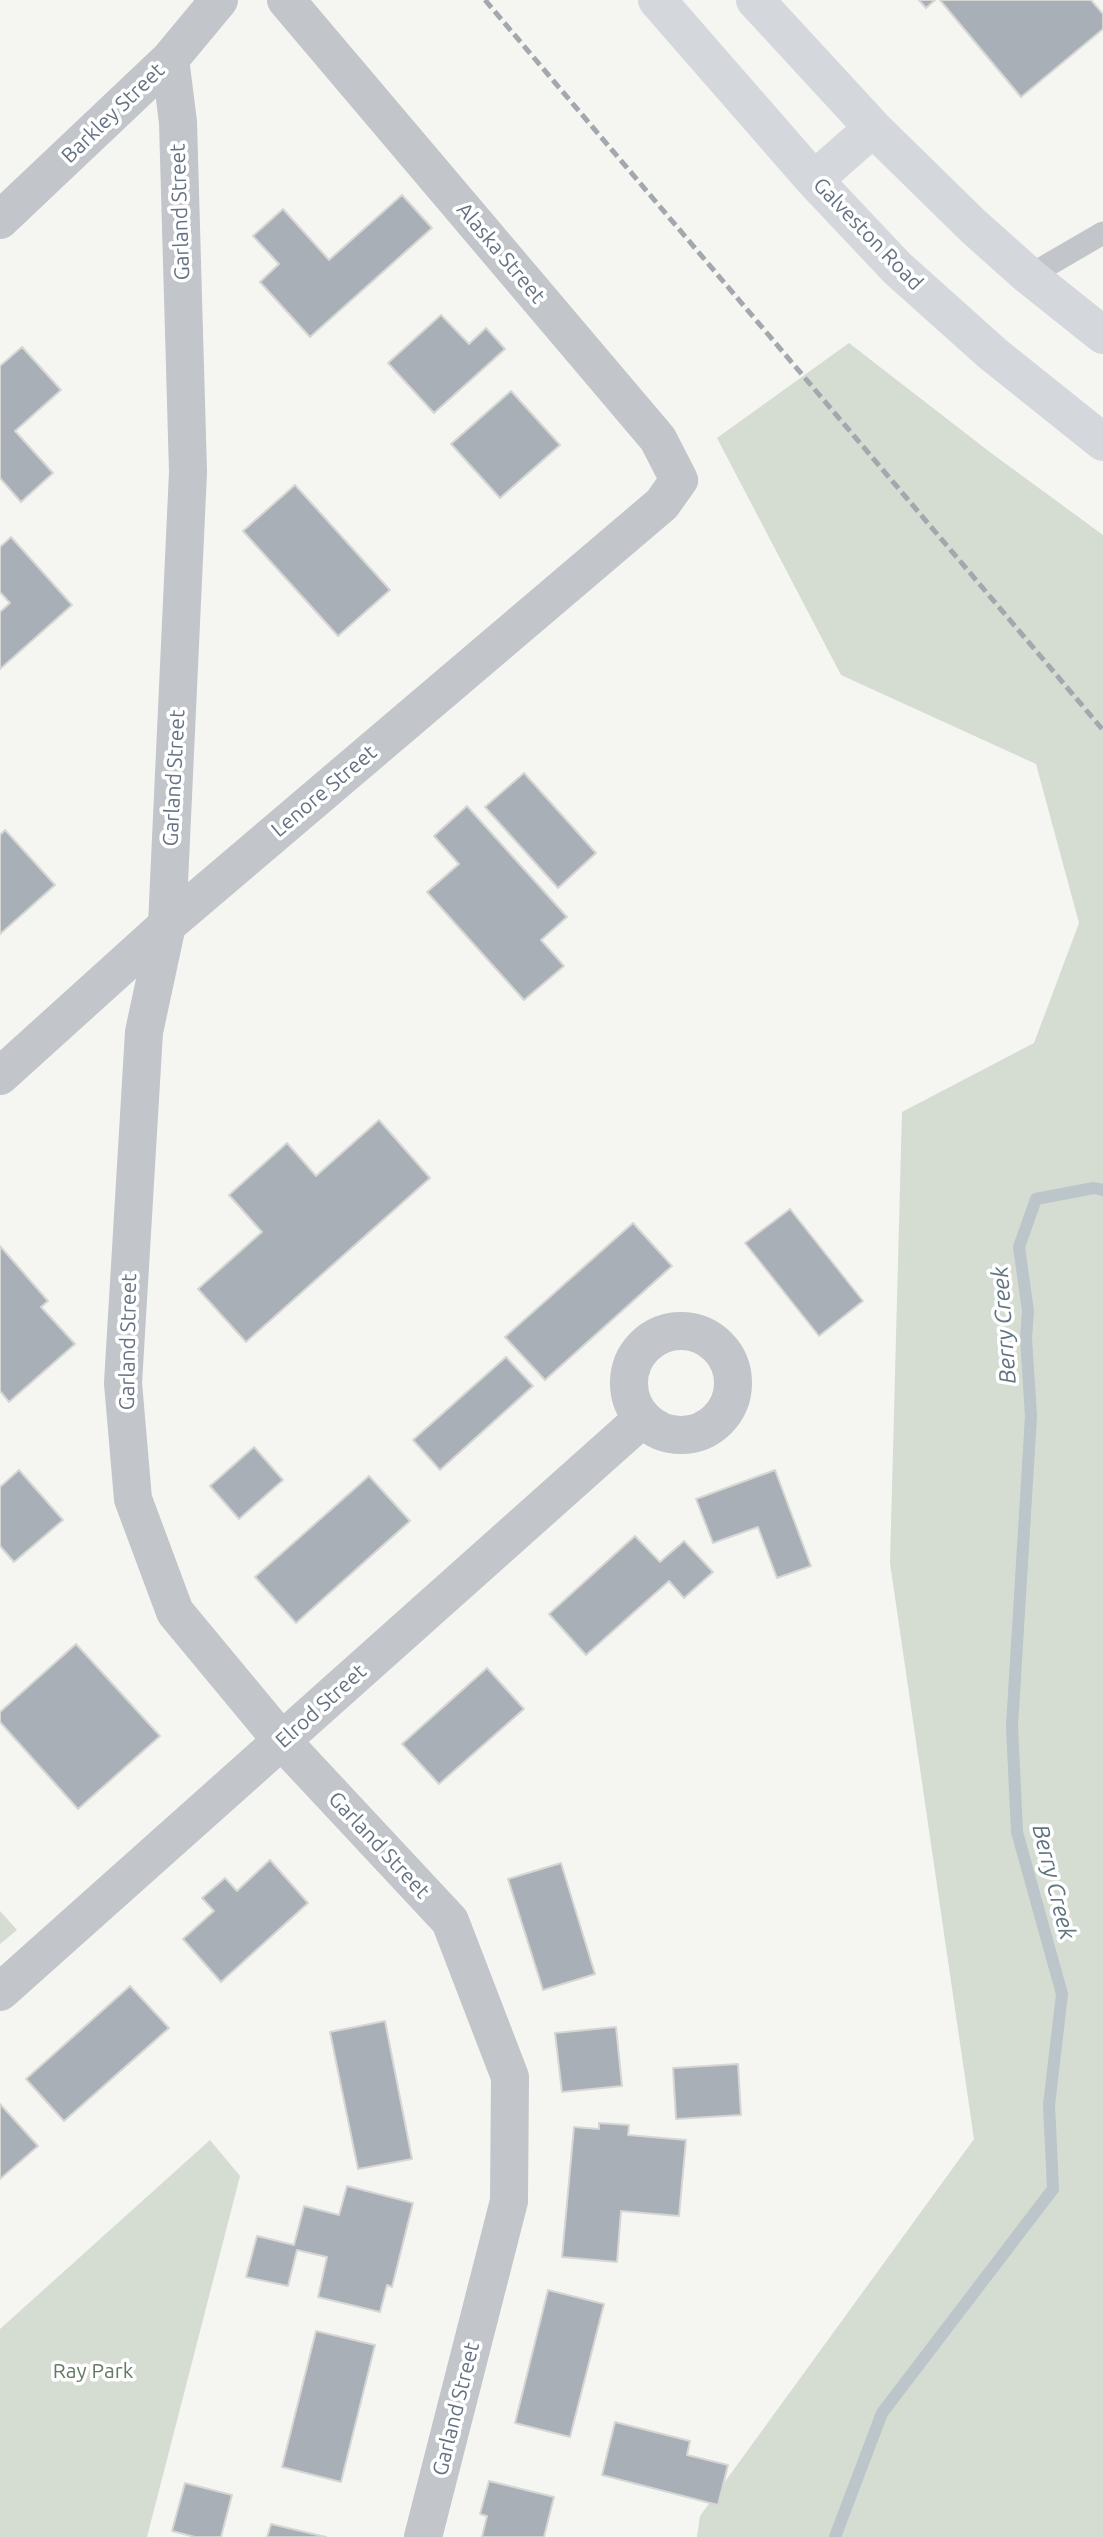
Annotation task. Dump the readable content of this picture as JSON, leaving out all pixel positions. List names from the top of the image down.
{
  "streets": {
    "main road": ["Galveston Road"],
    "street": [
      "Barkley Street",
      "Garland Street",
      "Alaska Street",
      "Lenore Street",
      "Elrod Street"
    ]
  },
  "crossings": [
    ["Barkley Street", "Garland Street"],
    ["Garland Street", "Lenore Street"],
    ["Garland Street", "Elrod Street"],
    ["Alaska Street", "Lenore Street"]
  ],
  "water": ["Berry Creek"],
  "parks": ["Ray Park"]
}
